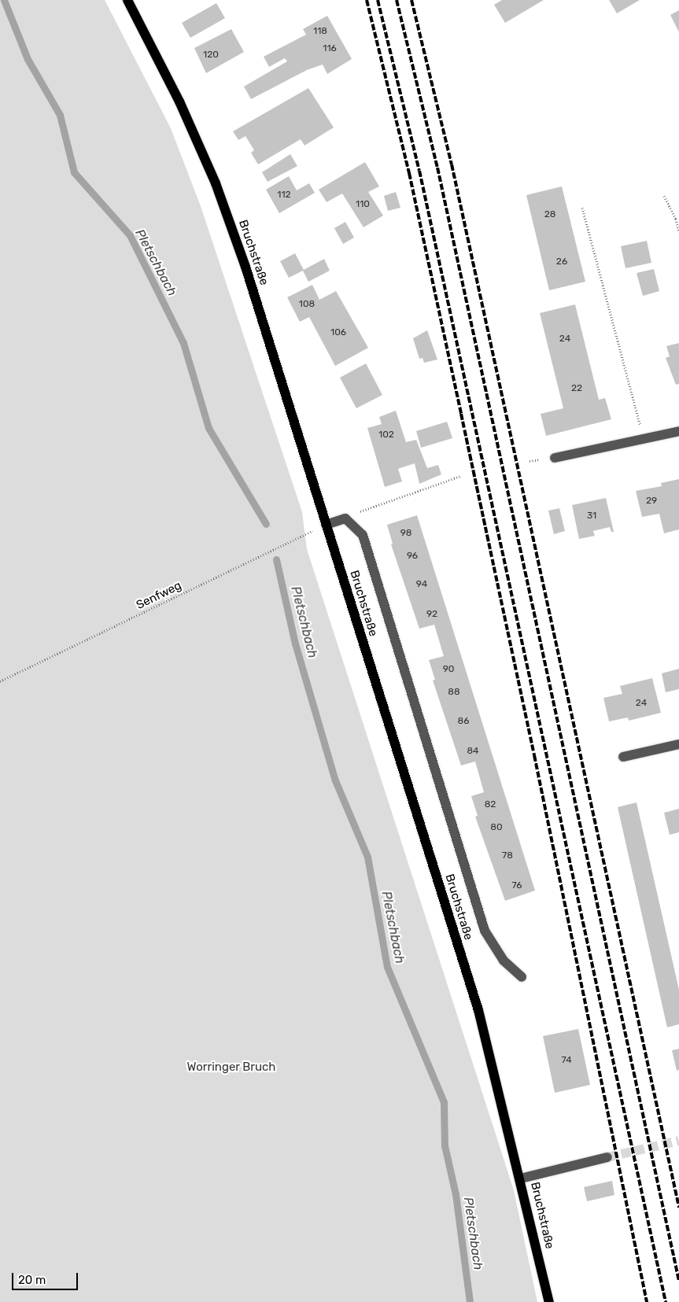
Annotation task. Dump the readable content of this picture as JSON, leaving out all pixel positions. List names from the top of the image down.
{
  "streets": {
    "main road": ["Bruchstraße"],
    "path": ["Senfweg"]
  },
  "crossings": [
    ["Bruchstraße", "Senfweg"]
  ],
  "water": ["Pletschbach"],
  "parks": ["Worringer Bruch"],
  "house_numbers": [
    "118",
    "116",
    "120",
    "112",
    "110",
    "28",
    "26",
    "108",
    "106",
    "24",
    "22",
    "102",
    "29",
    "31",
    "98",
    "96",
    "94",
    "92",
    "90",
    "88",
    "24",
    "86",
    "84",
    "82",
    "80",
    "78",
    "76",
    "74"
  ],
  "scale_bar": "20 m"
}
